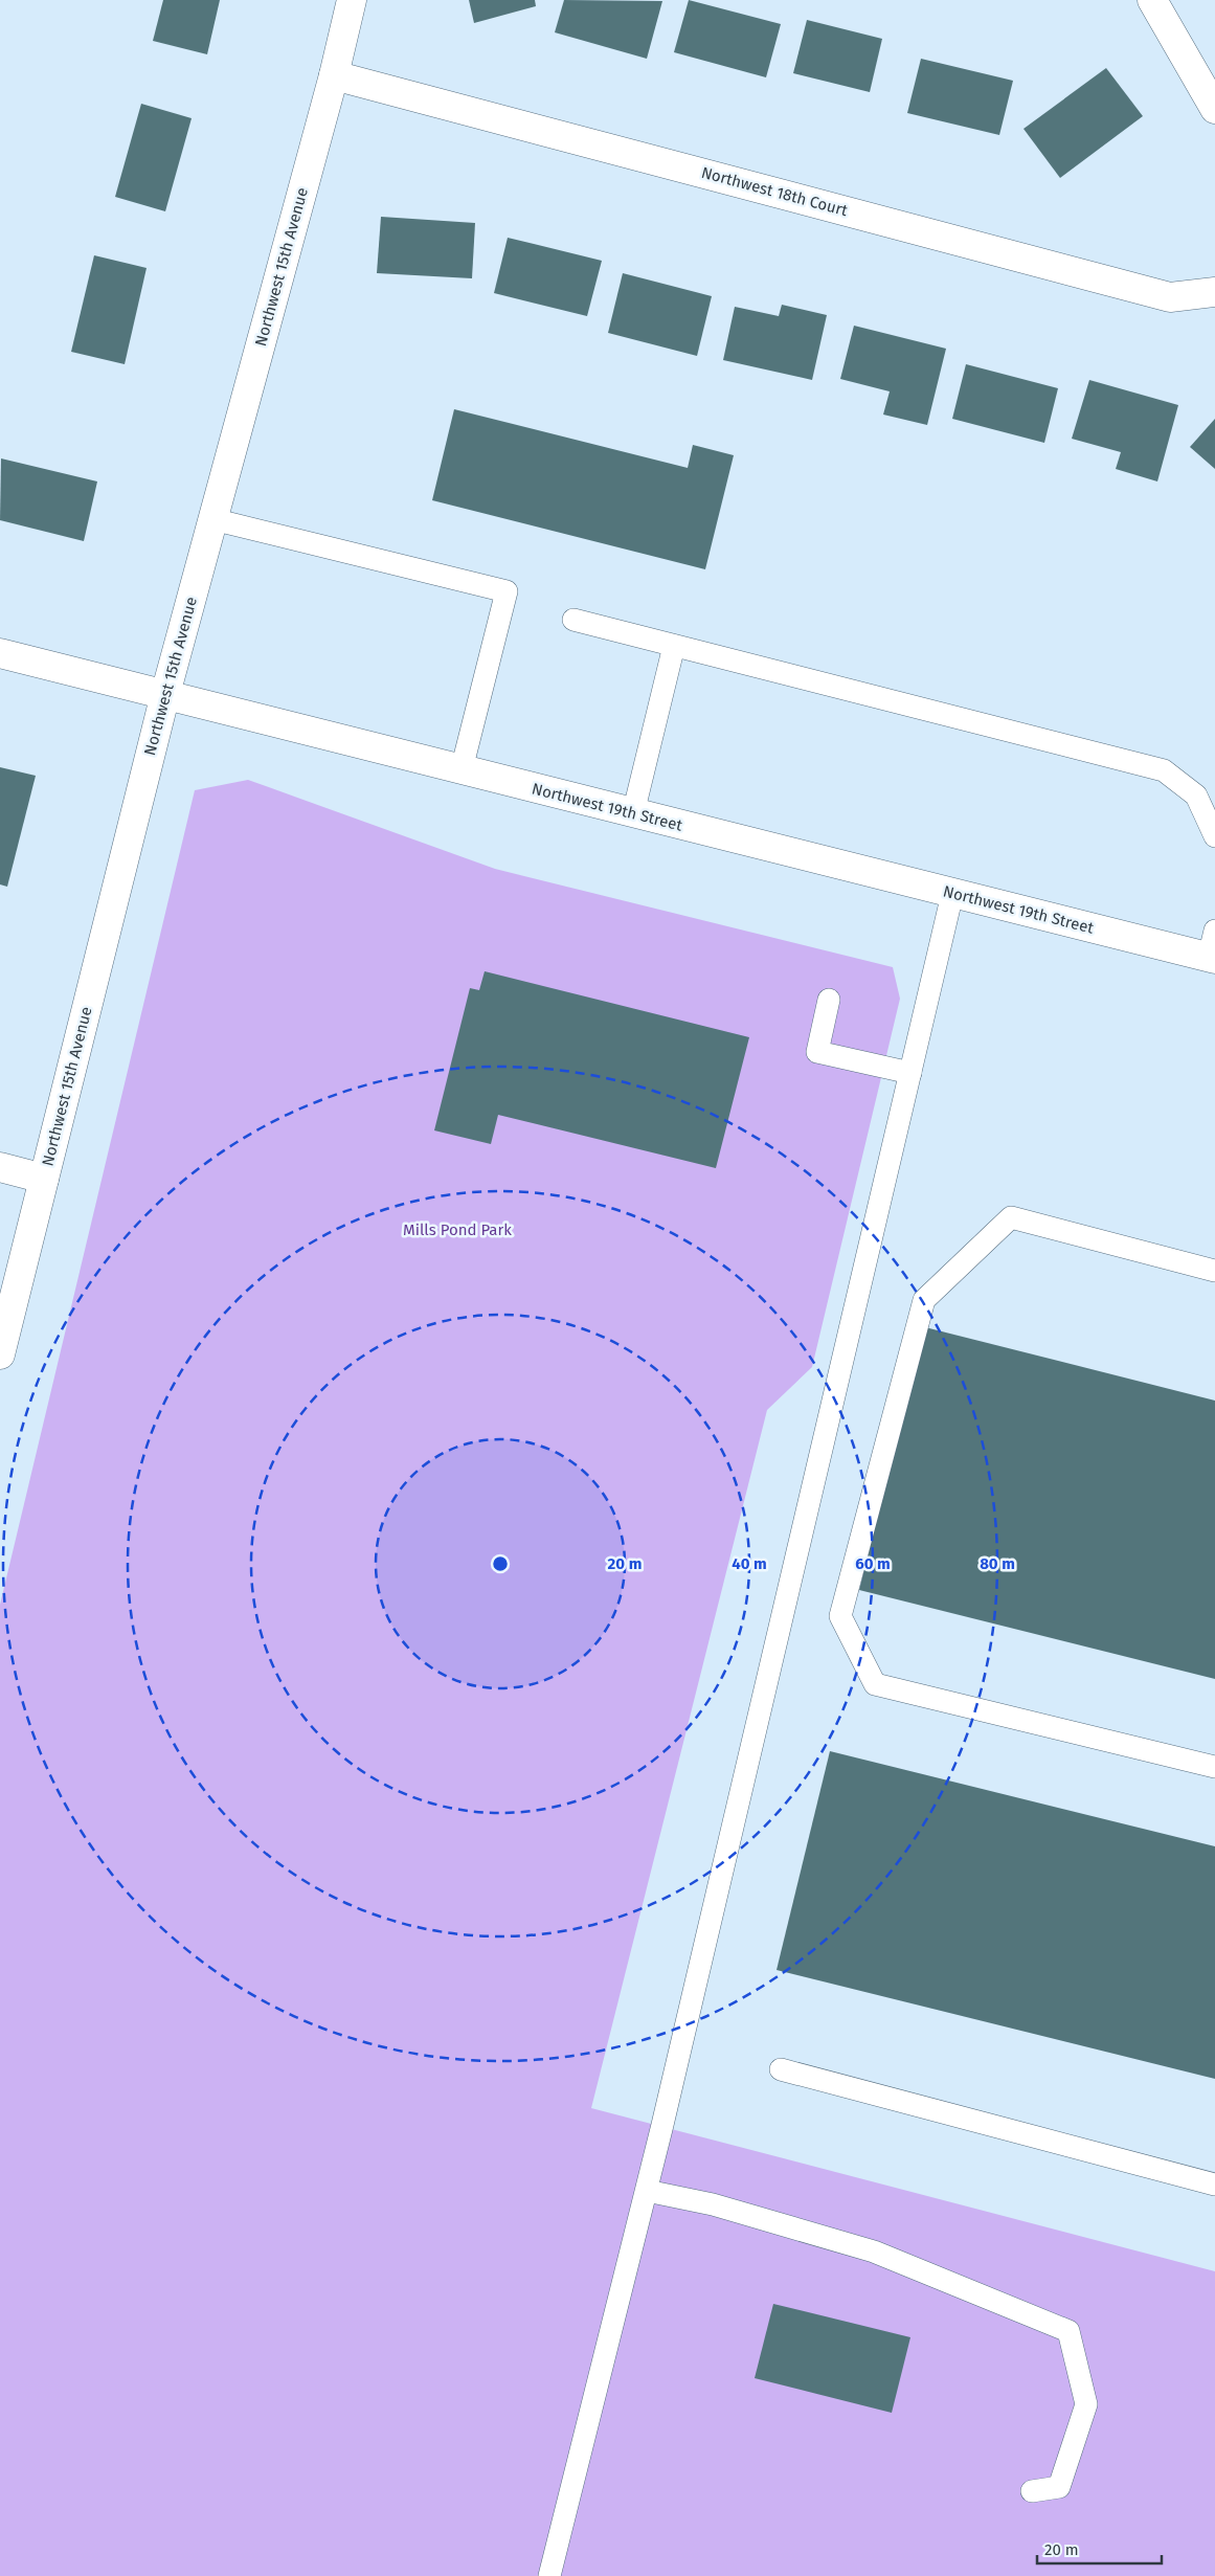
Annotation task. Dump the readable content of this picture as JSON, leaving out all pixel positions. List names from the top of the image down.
{
  "streets": {
    "street": ["Northwest 18th Court", "Northwest 15th Avenue", "Northwest 19th Street"]
  },
  "crossings": [
    ["Northwest 18th Court", "Northwest 15th Avenue"],
    ["Northwest 15th Avenue", "Northwest 19th Street"]
  ],
  "parks": ["Mills Pond Park"],
  "scale_bar": "20 m",
  "rings": [
    "20 m",
    "40 m",
    "60 m",
    "80 m"
  ]
}
